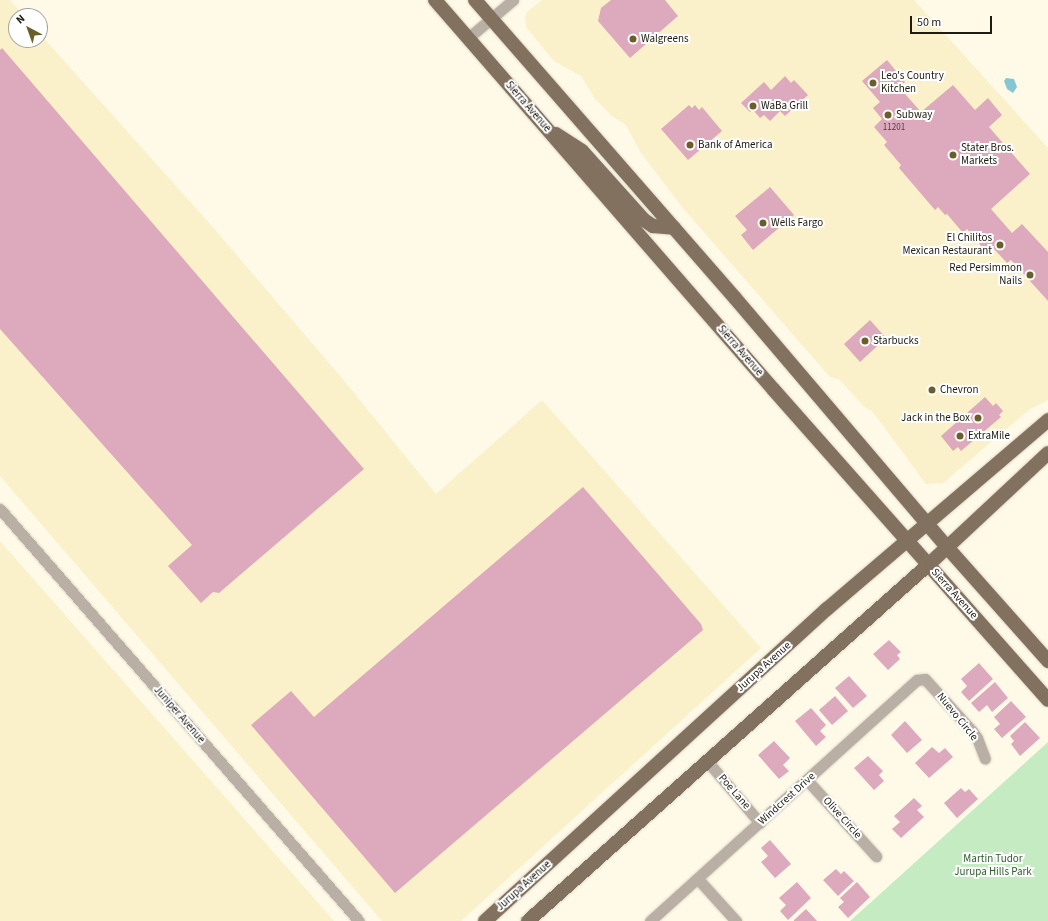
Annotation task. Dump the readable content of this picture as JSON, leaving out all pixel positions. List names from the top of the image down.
{
  "streets": {
    "main road": ["Sierra Avenue", "Jurupa Avenue"],
    "street": [
      "Juniper Avenue",
      "Nuevo Circle",
      "Poe Lane",
      "Windcrest Drive",
      "Olive Circle"
    ]
  },
  "crossings": [
    ["Sierra Avenue", "Jurupa Avenue"],
    ["Nuevo Circle", "Windcrest Drive"],
    ["Poe Lane", "Windcrest Drive"],
    ["Windcrest Drive", "Olive Circle"]
  ],
  "parks": ["Martin Tudor Jurupa Hills Park"],
  "places": [
    "Walgreens",
    "Leo's Country Kitchen",
    "WaBa Grill",
    "Subway",
    "Bank of America",
    "Stater Bros. Markets",
    "Wells Fargo",
    "El Chilitos Mexican Restaurant",
    "Red Persimmon Nails",
    "Starbucks",
    "Chevron",
    "Jack in the Box",
    "ExtraMile"
  ],
  "house_numbers": ["11201"],
  "scale_bar": "50 m",
  "north": "top left"
}
